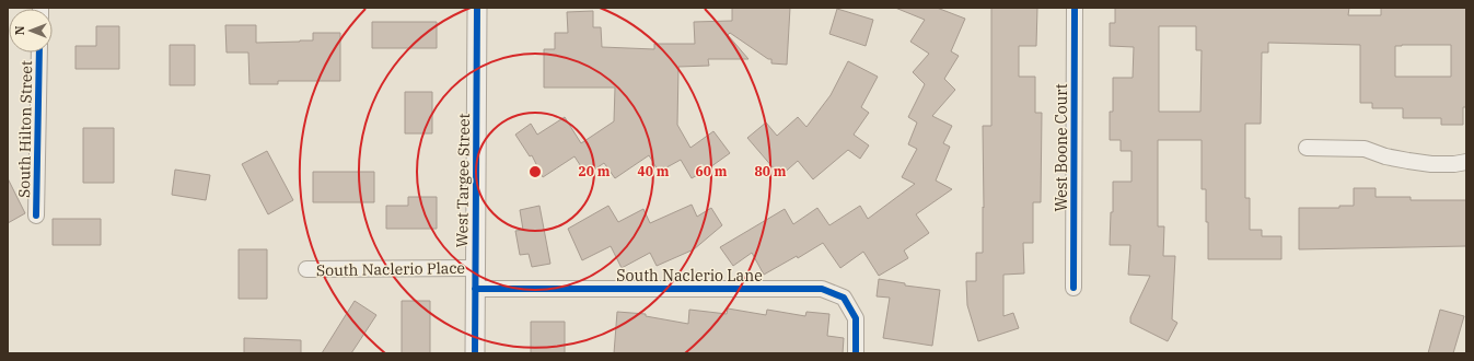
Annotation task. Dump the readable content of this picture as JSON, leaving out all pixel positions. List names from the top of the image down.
{
  "streets": {
    "street": [
      "South Hilton Street",
      "West Boone Court",
      "West Targee Street",
      "South Naclerio Place",
      "South Naclerio Lane"
    ]
  },
  "crossings": [
    ["West Targee Street", "South Naclerio Place"],
    ["West Targee Street", "South Naclerio Lane"]
  ],
  "north": "left",
  "rings": [
    "20 m",
    "40 m",
    "60 m",
    "80 m"
  ]
}
